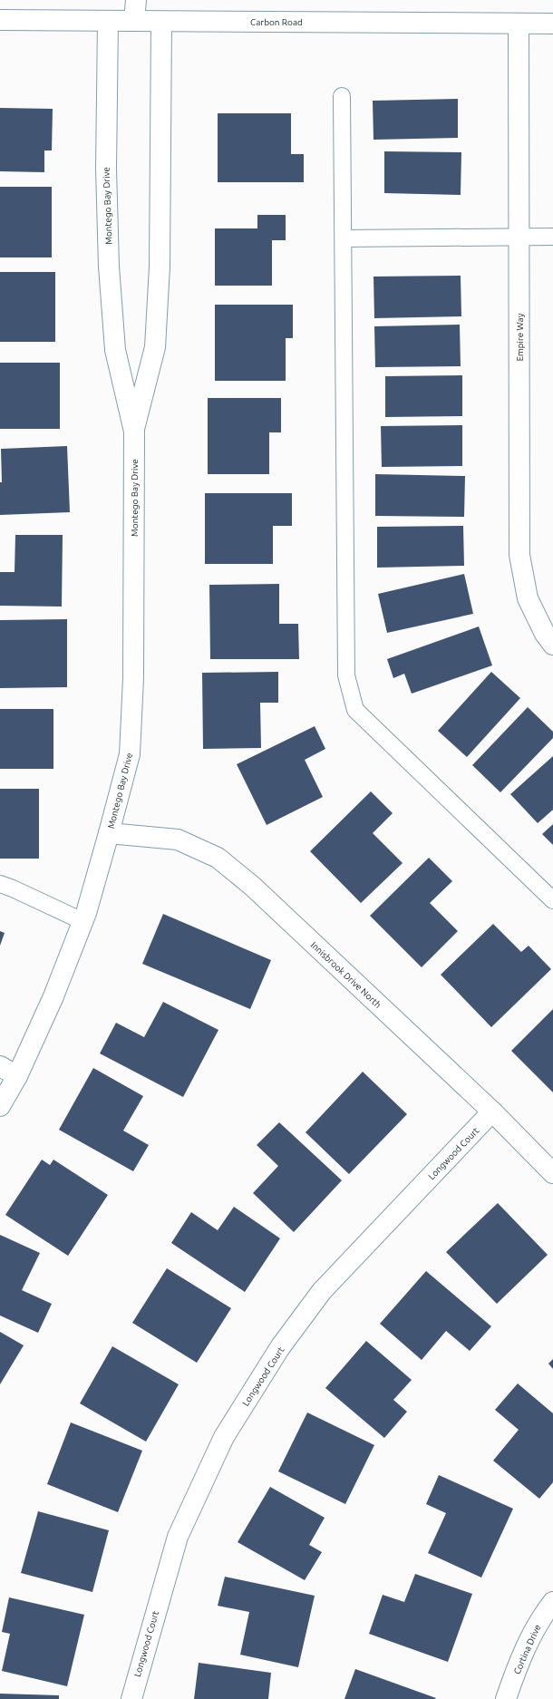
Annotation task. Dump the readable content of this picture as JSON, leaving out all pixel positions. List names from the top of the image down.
{
  "streets": {
    "street": [
      "Carbon Road",
      "Montego Bay Drive",
      "Empire Way",
      "Innisbrook Drive North",
      "Longwood Court",
      "Cortina Drive"
    ]
  },
  "crossings": [
    ["Carbon Road", "Montego Bay Drive"],
    ["Carbon Road", "Empire Way"],
    ["Montego Bay Drive", "Innisbrook Drive North"],
    ["Innisbrook Drive North", "Longwood Court"]
  ]
}
